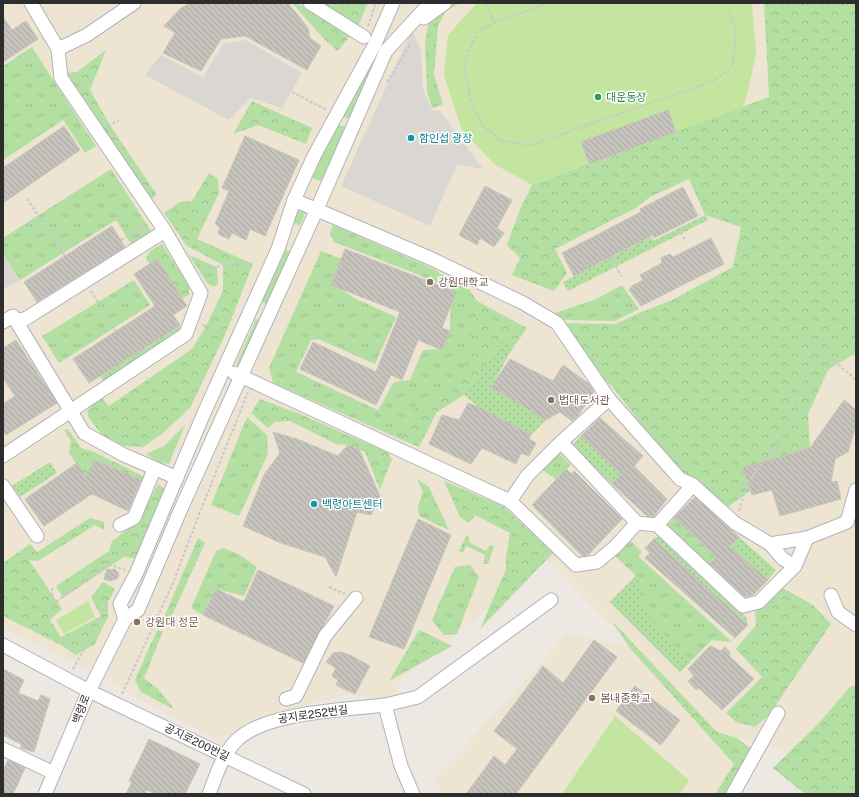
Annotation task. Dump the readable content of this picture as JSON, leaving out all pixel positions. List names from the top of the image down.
{
  "streets": {
    "street": ["백령로", "공지로252번길", "공지로200번길"]
  },
  "crossings": [
    ["백령로", "공지로200번길"],
    ["공지로252번길", "공지로200번길"]
  ],
  "places": [
    "대운동장",
    "함인섭 광장",
    "강원대학교",
    "법대도서관",
    "백령아트센터",
    "강원대 정문",
    "봄내중학교"
  ]
}
